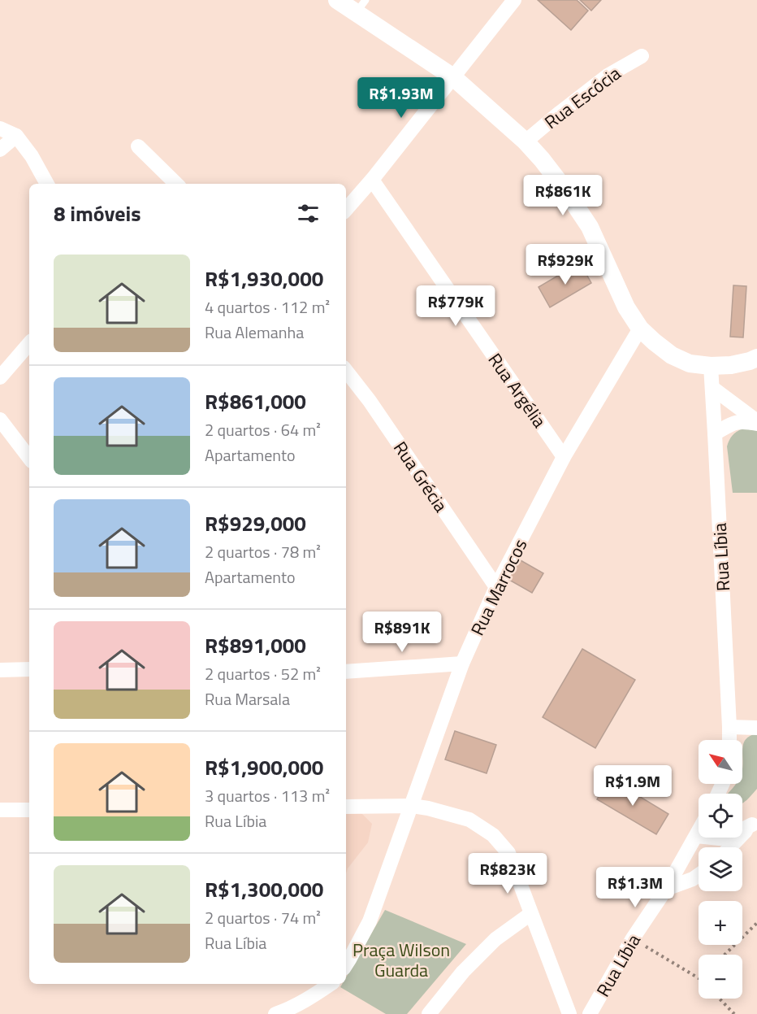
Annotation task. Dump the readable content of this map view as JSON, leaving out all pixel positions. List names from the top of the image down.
{
  "streets": {
    "street": [
      "Rua Escócia",
      "Rua Argélia",
      "Rua Grécia",
      "Rua Líbia",
      "Rua Marrocos"
    ]
  },
  "crossings": [
    ["Rua Argélia", "Rua Marrocos"],
    ["Rua Grécia", "Rua Marrocos"]
  ],
  "parks": ["Praça Wilson Guarda"],
  "north": "top left",
  "page": {
    "price": [
      "R$1.93M",
      "R$861K",
      "R$929K",
      "R$779K",
      "R$891K",
      "R$1.9M",
      "R$823K",
      "R$1.3M"
    ],
    "heading": "8 imóveis",
    "list": [
      {
        "name": "R$1,930,000",
        "note": "4 quartos · 112 m² · Rua Alemanha"
      },
      {
        "name": "R$861,000",
        "note": "2 quartos · 64 m² · Apartamento"
      },
      {
        "name": "R$929,000",
        "note": "2 quartos · 78 m² · Apartamento"
      },
      {
        "name": "R$891,000",
        "note": "2 quartos · 52 m² · Rua Marsala"
      },
      {
        "name": "R$1,900,000",
        "note": "3 quartos · 113 m² · Rua Líbia"
      },
      {
        "name": "R$1,300,000",
        "note": "2 quartos · 74 m² · Rua Líbia"
      }
    ],
    "map_buttons": ["+", "−"]
  }
}
